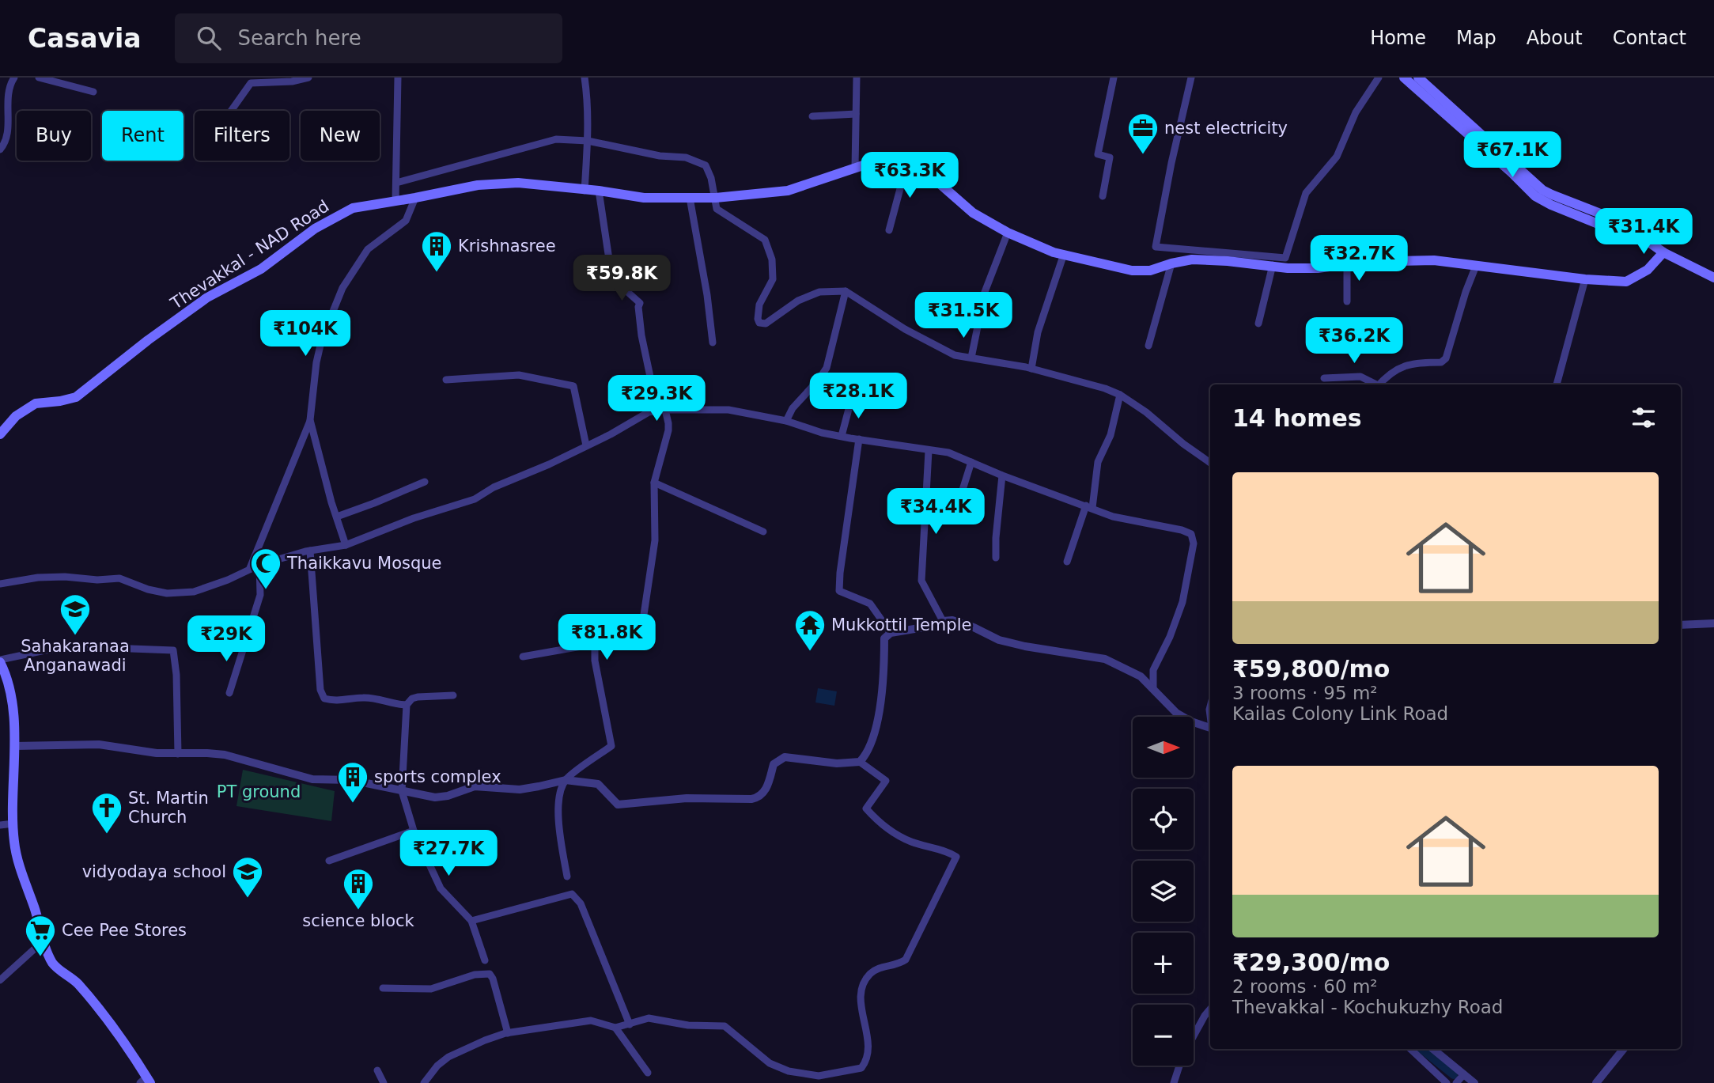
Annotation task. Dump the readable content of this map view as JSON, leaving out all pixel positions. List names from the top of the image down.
{
  "streets": {
    "main road": ["Thevakkal - NAD Road"]
  },
  "parks": ["PT ground"],
  "places": {
    "office": ["nest electricity"],
    "building": ["Krishnasree", "sports complex", "science block"],
    "mosque": ["Thaikkavu Mosque"],
    "school or university": ["Sahakaranaa Anganawadi", "vidyodaya school"],
    "temple": ["Mukkottil Temple"],
    "church": ["St. Martin Church"],
    "supermarket": ["Cee Pee Stores"]
  },
  "north": "right",
  "page": {
    "header": "Casavia",
    "search": "Search here",
    "nav": [
      "Home",
      "Map",
      "About",
      "Contact"
    ],
    "chip": [
      "Buy",
      "Rent",
      "Filters",
      "New"
    ],
    "price": [
      "₹67.1K",
      "₹63.3K",
      "₹31.4K",
      "₹32.7K",
      "₹59.8K",
      "₹31.5K",
      "₹104K",
      "₹36.2K",
      "₹28.1K",
      "₹29.3K",
      "₹34.4K",
      "₹81.8K",
      "₹29K",
      "₹27.7K"
    ],
    "heading": "14 homes",
    "list": [
      {
        "name": "₹59,800/mo",
        "note": "3 rooms · 95 m² · Kailas Colony Link Road"
      },
      {
        "name": "₹29,300/mo",
        "note": "2 rooms · 60 m² · Thevakkal - Kochukuzhy Road"
      }
    ],
    "map_buttons": ["+", "−"]
  }
}
